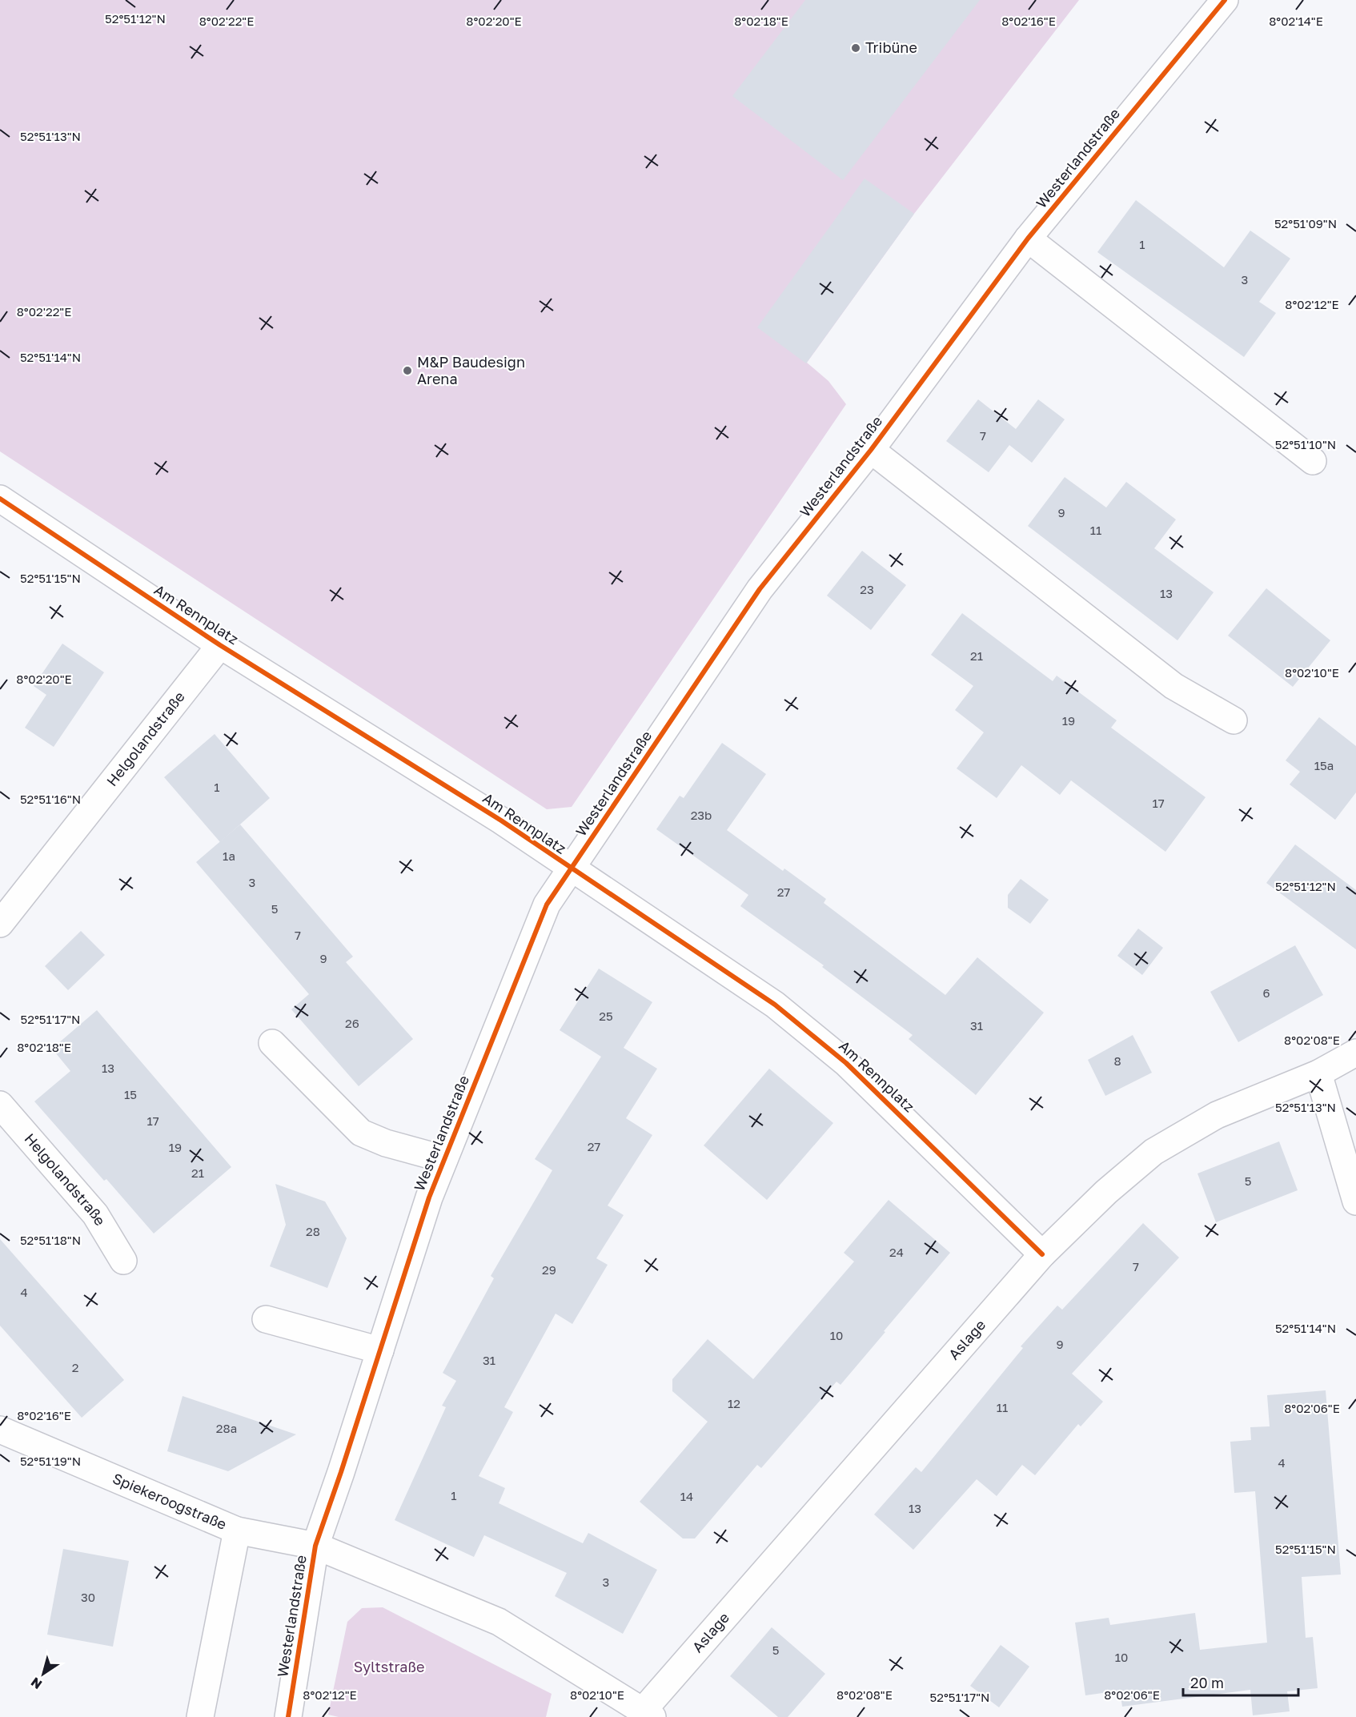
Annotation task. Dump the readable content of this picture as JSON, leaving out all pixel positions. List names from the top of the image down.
{
  "streets": {
    "street": [
      "Westerlandstraße",
      "Am Rennplatz",
      "Helgolandstraße",
      "Aslage",
      "Spiekeroogstraße"
    ]
  },
  "crossings": [
    ["Westerlandstraße", "Am Rennplatz"],
    ["Westerlandstraße", "Spiekeroogstraße"],
    ["Am Rennplatz", "Helgolandstraße"],
    ["Am Rennplatz", "Aslage"]
  ],
  "parks": ["Syltstraße"],
  "places": ["Tribüne", "M&P Baudesign Arena"],
  "house_numbers": [
    "1",
    "3",
    "7",
    "9",
    "11",
    "23",
    "13",
    "21",
    "19",
    "15a",
    "1",
    "17",
    "23b",
    "1a",
    "3",
    "27",
    "5",
    "7",
    "9",
    "6",
    "25",
    "26",
    "31",
    "8",
    "13",
    "15",
    "17",
    "27",
    "19",
    "21",
    "5",
    "28",
    "24",
    "7",
    "29",
    "4",
    "10",
    "9",
    "31",
    "2",
    "12",
    "11",
    "28a",
    "4",
    "1",
    "14",
    "13",
    "3",
    "30",
    "5",
    "10"
  ],
  "scale_bar": "20 m",
  "north": "bottom left",
  "coordinates": [
    "52°51'12\"N",
    "8°02'18\"E",
    "8°02'14\"E",
    "8°02'22\"E",
    "8°02'20\"E",
    "8°02'16\"E",
    "52°51'13\"N",
    "52°51'09\"N",
    "8°02'12\"E",
    "52°51'14\"N",
    "52°51'10\"N",
    "52°51'15\"N",
    "8°02'10\"E",
    "52°51'16\"N",
    "52°51'17\"N",
    "8°02'08\"E",
    "52°51'18\"N",
    "8°02'06\"E",
    "52°51'19\"N"
  ]
}
